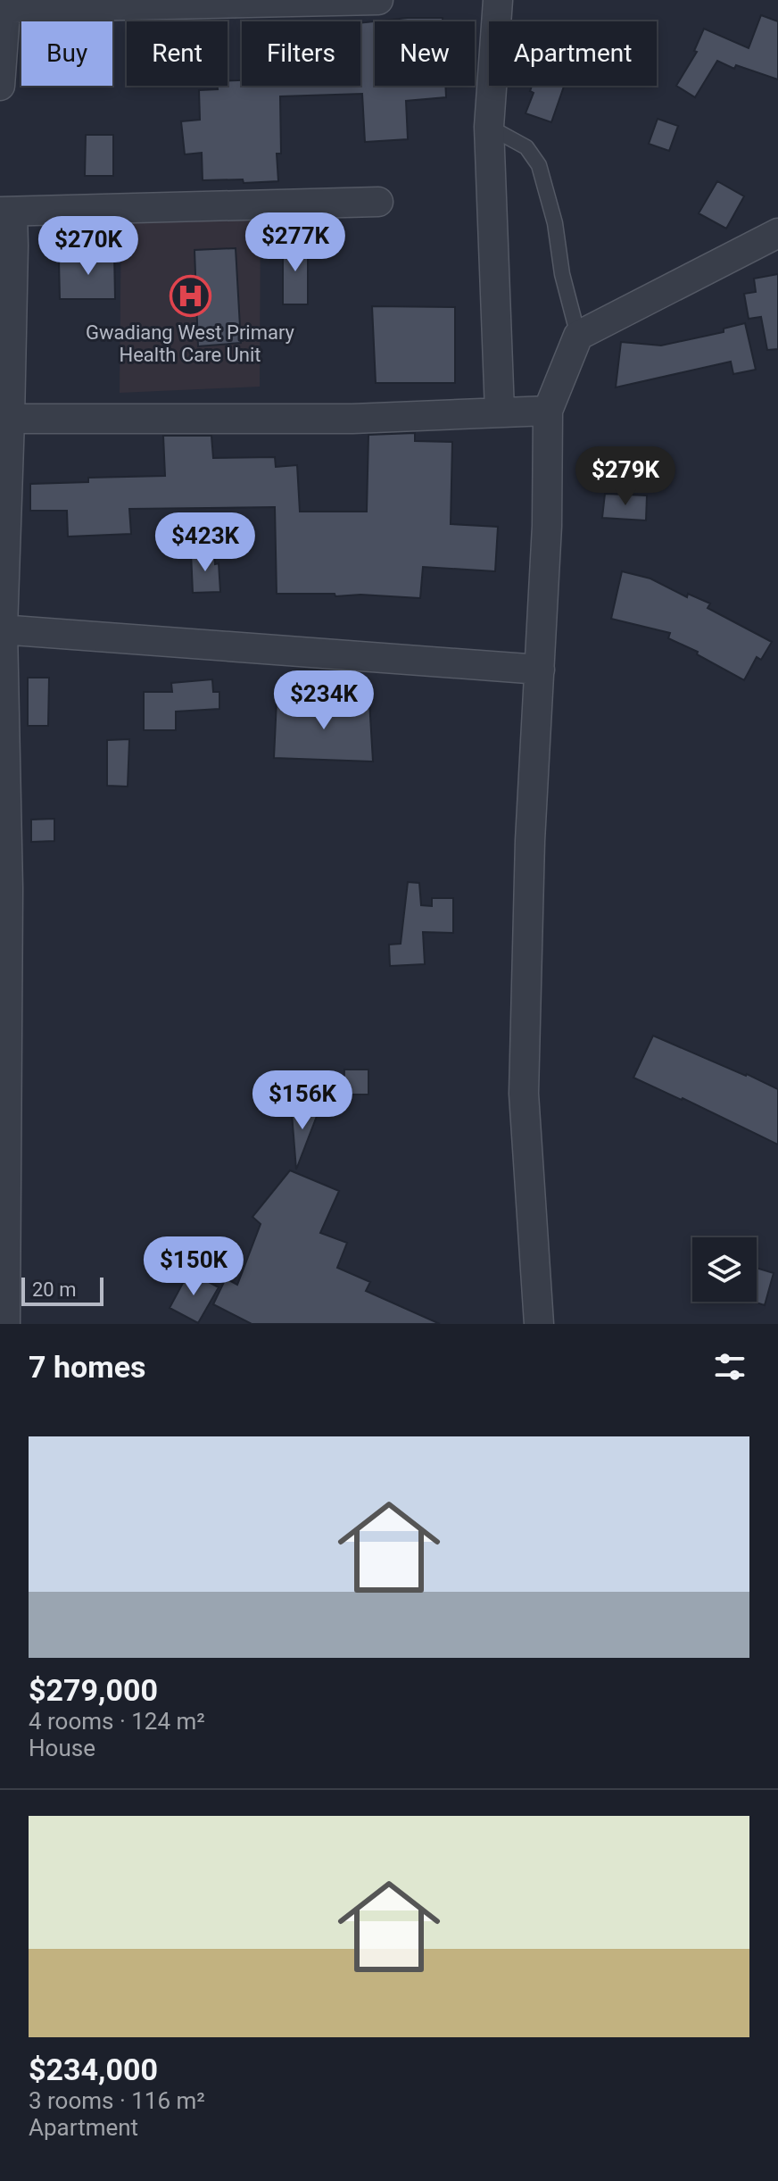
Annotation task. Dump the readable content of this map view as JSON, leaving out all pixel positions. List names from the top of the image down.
{
  "places": {
    "hospital": ["Gwadiang West Primary Health Care Unit"]
  },
  "scale_bar": "20 m",
  "page": {
    "chip": [
      "Buy",
      "Rent",
      "Filters",
      "New",
      "Apartment"
    ],
    "price": [
      "$277K",
      "$270K",
      "$279K",
      "$423K",
      "$234K",
      "$156K",
      "$150K"
    ],
    "scale": "20 m",
    "heading": "7 homes",
    "list": [
      {
        "name": "$279,000",
        "note": "4 rooms · 124 m² · House"
      },
      {
        "name": "$234,000",
        "note": "3 rooms · 116 m² · Apartment"
      }
    ]
  }
}
